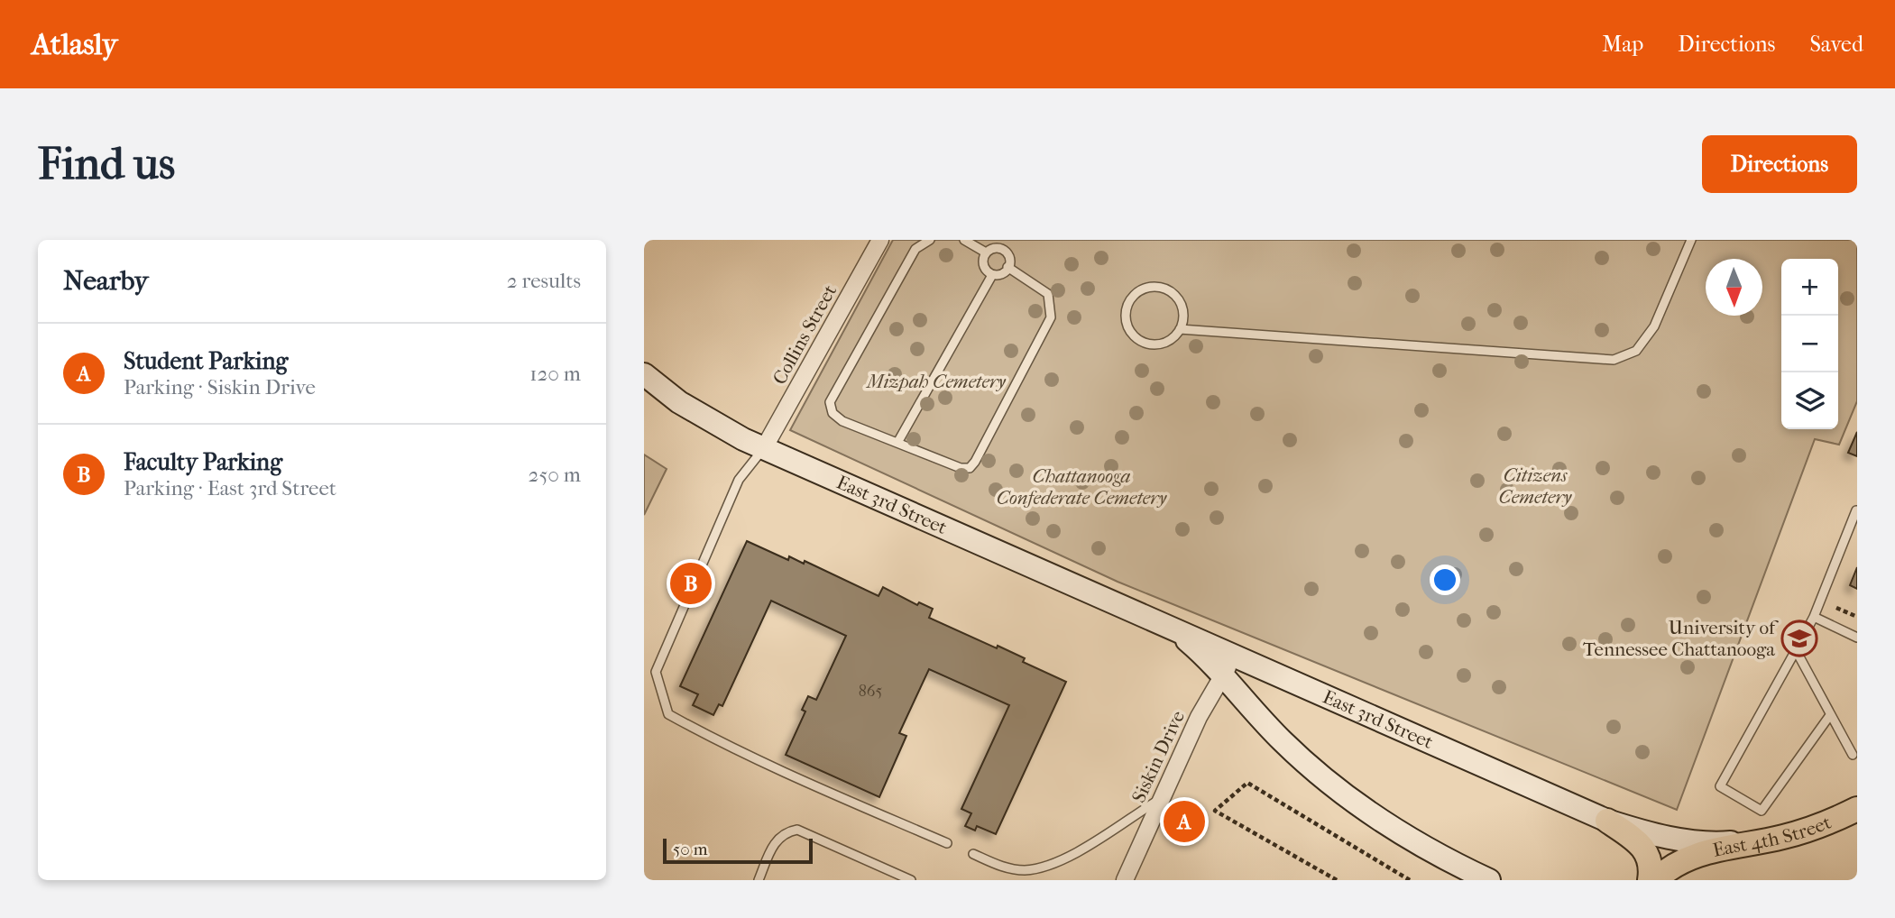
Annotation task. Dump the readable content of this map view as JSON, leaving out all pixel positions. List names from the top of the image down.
{
  "streets": {
    "main road": ["East 3rd Street", "East 4th Street"],
    "street": ["Collins Street", "Siskin Drive"]
  },
  "crossings": [
    ["Collins Street", "East 3rd Street"],
    ["East 3rd Street", "Siskin Drive"],
    ["East 3rd Street", "East 4th Street"]
  ],
  "parks": ["Mizpah Cemetery", "Citizens Cemetery", "Chattanooga Confederate Cemetery"],
  "places": {
    "school or university": ["University of Tennessee Chattanooga"]
  },
  "house_numbers": ["865"],
  "scale_bar": "50 m",
  "north": "bottom",
  "page": {
    "header": "Atlasly",
    "nav": ["Map", "Directions", "Saved"],
    "buttons": "Directions",
    "title": "Find us",
    "heading": ["Nearby", "2 results"],
    "map_buttons": ["+", "−"],
    "list": [
      {
        "mark": "A",
        "name": "Student Parking",
        "note": "Parking · Siskin Drive",
        "value": "120 m"
      },
      {
        "mark": "B",
        "name": "Faculty Parking",
        "note": "Parking · East 3rd Street",
        "value": "250 m"
      }
    ],
    "pins": ["B", "A"],
    "scale": "50 m"
  }
}
